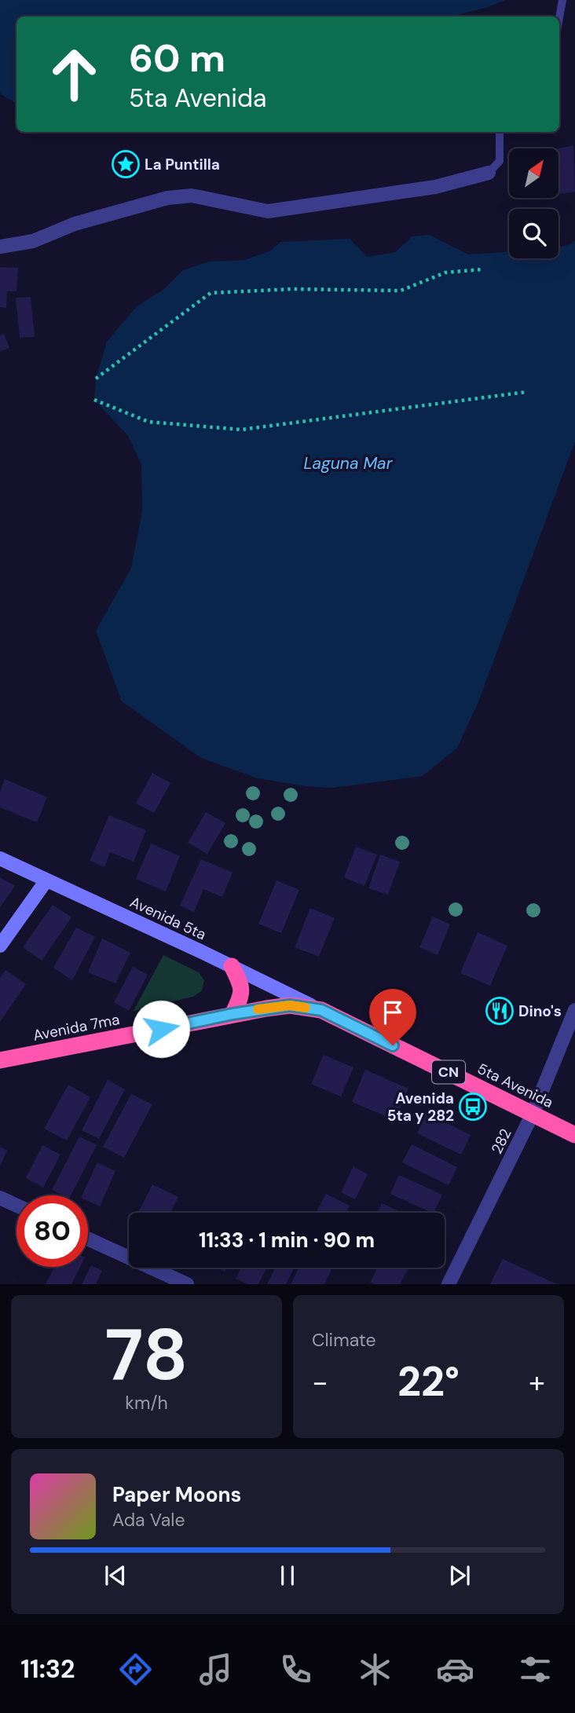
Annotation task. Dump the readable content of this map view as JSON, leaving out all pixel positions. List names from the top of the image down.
{
  "streets": {
    "highway": ["Avenida 7ma", "CN", "5ta Avenida"],
    "street": ["Avenida 5ta", "282"]
  },
  "crossings": [
    ["Avenida 5ta", "Avenida 7ma"],
    ["Avenida 5ta", "5ta Avenida"],
    ["Avenida 7ma", "5ta Avenida"],
    ["5ta Avenida", "282"]
  ],
  "water": ["Laguna Mar"],
  "places": {
    "place": ["La Puntilla"],
    "restaurant": ["Dino's"],
    "bus stop": ["Avenida 5ta y 282"]
  },
  "north": "top right",
  "page": {
    "turn": ["60 m", "5ta Avenida"],
    "limit": "80",
    "trip": "11:33 · 1 min · 90 m",
    "tile": [
      ["78", "km/h"],
      "Climate"
    ],
    "heat": ["−", "22°", "+"],
    "song": ["Paper Moons", "Ada Vale"],
    "tabs": "11:32"
  }
}
